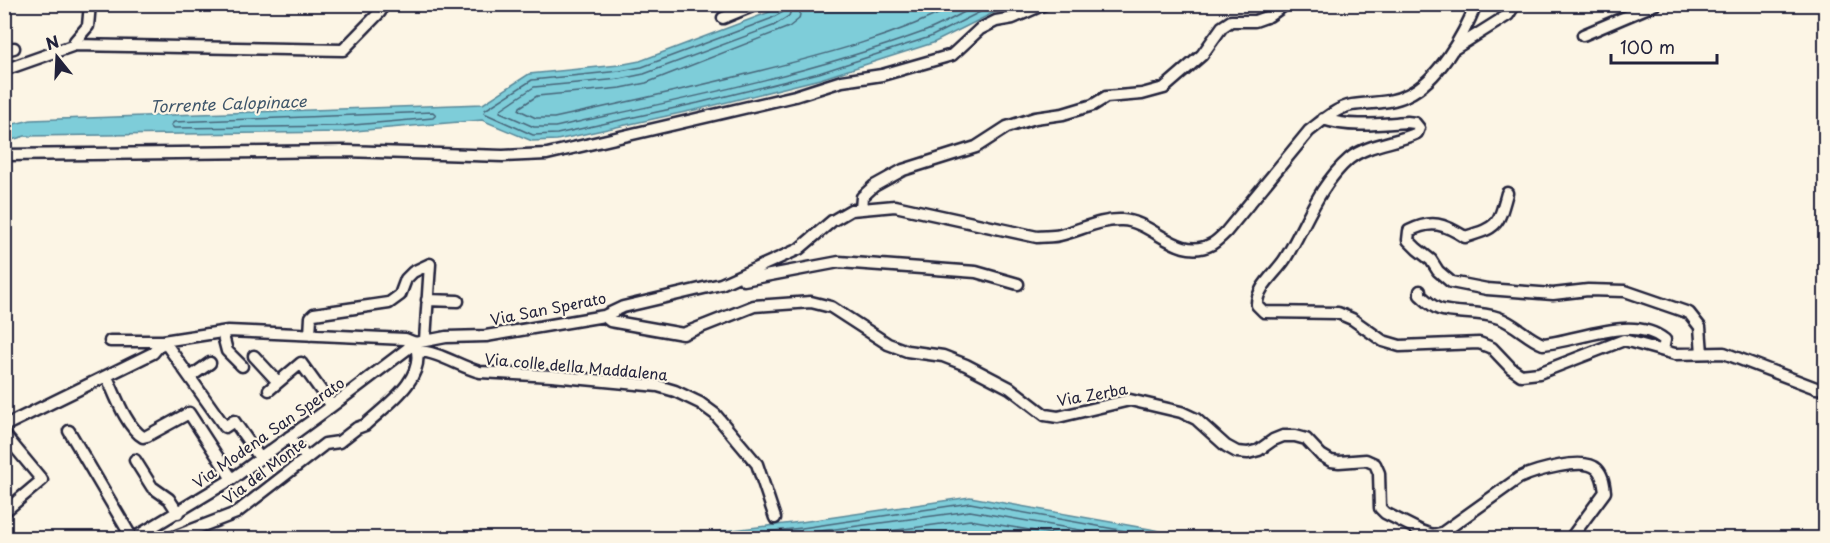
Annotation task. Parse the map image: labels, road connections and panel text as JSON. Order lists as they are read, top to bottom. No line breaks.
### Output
{"streets":{"street":["Via San Sperato","Via colle della Maddalena","Via Zerba","Via Modena San Sperato","Via del Monte"]},"crossings":[["Via San Sperato","Via colle della Maddalena"],["Via San Sperato","Via Zerba"],["Via San Sperato","Via Modena San Sperato"],["Via San Sperato","Via del Monte"],["Via colle della Maddalena","Via Modena San Sperato"],["Via colle della Maddalena","Via del Monte"],["Via Modena San Sperato","Via del Monte"]],"water":["Torrente Calopinace"],"scale_bar":"100 m","north":"top"}
